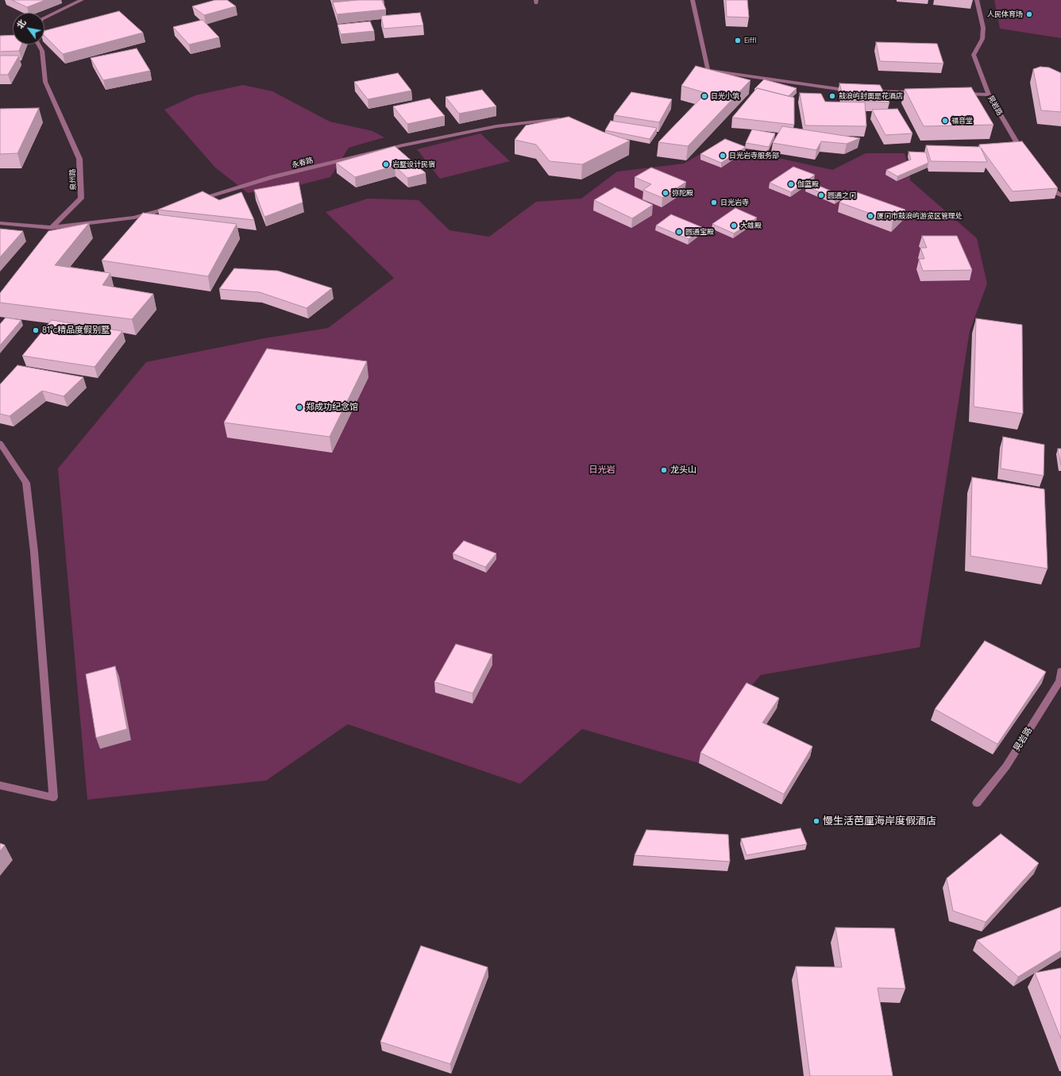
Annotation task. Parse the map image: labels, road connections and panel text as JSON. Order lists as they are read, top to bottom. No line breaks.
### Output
{"streets":{"street":["晃岩路","永春路","泉州路"]},"parks":["日光岩"],"places":["人民体育场","Eiffl","日光小筑","鼓浪屿封面是花酒店","福音堂","日光岩寺服务部","岩墅设计民宿","伽蓝殿","弥陀殿","圆通之门","日光岩寺","厦门市鼓浪屿游览区管理处","大雄殿","圆通宝殿","81°c精品度假别墅","郑成功纪念馆","龙头山","慢生活芭厘海岸度假酒店"],"north":"top left"}
